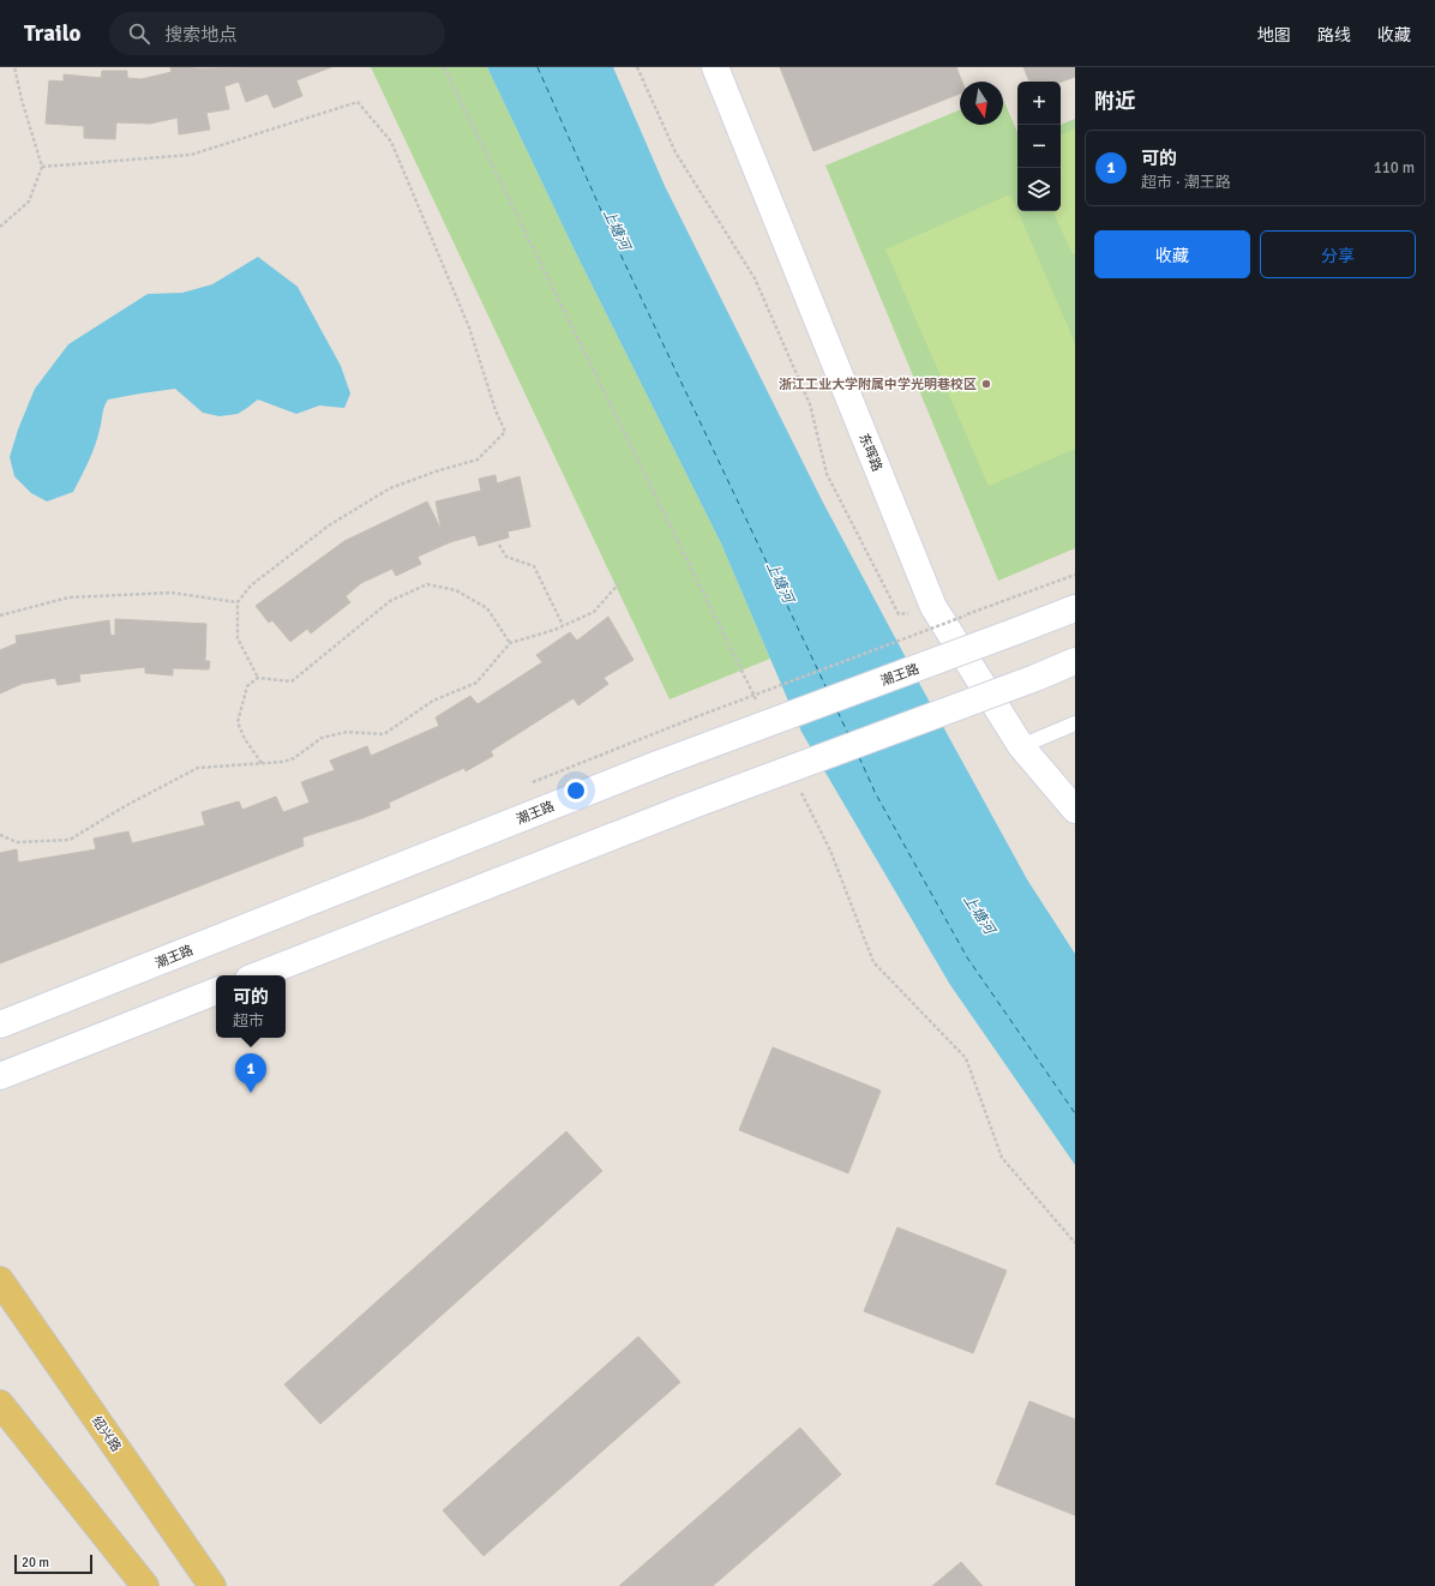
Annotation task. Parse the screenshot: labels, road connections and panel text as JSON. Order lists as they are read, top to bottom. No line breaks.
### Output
{"streets":{"main road":["东晖路","潮王路","绍兴路"]},"water":["上塘河"],"places":["浙江工业大学附属中学光明巷校区"],"scale_bar":"20 m","north":"bottom","page":{"header":"Trailo","search":"搜索地点","nav":["地图","路线","收藏"],"heading":"附近","map_buttons":["+","−"],"list":[{"mark":"1","name":"可的","note":"超市 · 潮王路","value":"110 m"}],"buttons":["收藏","分享"],"popup":["可的","超市"],"pins":"1","scale":"20 m"}}
